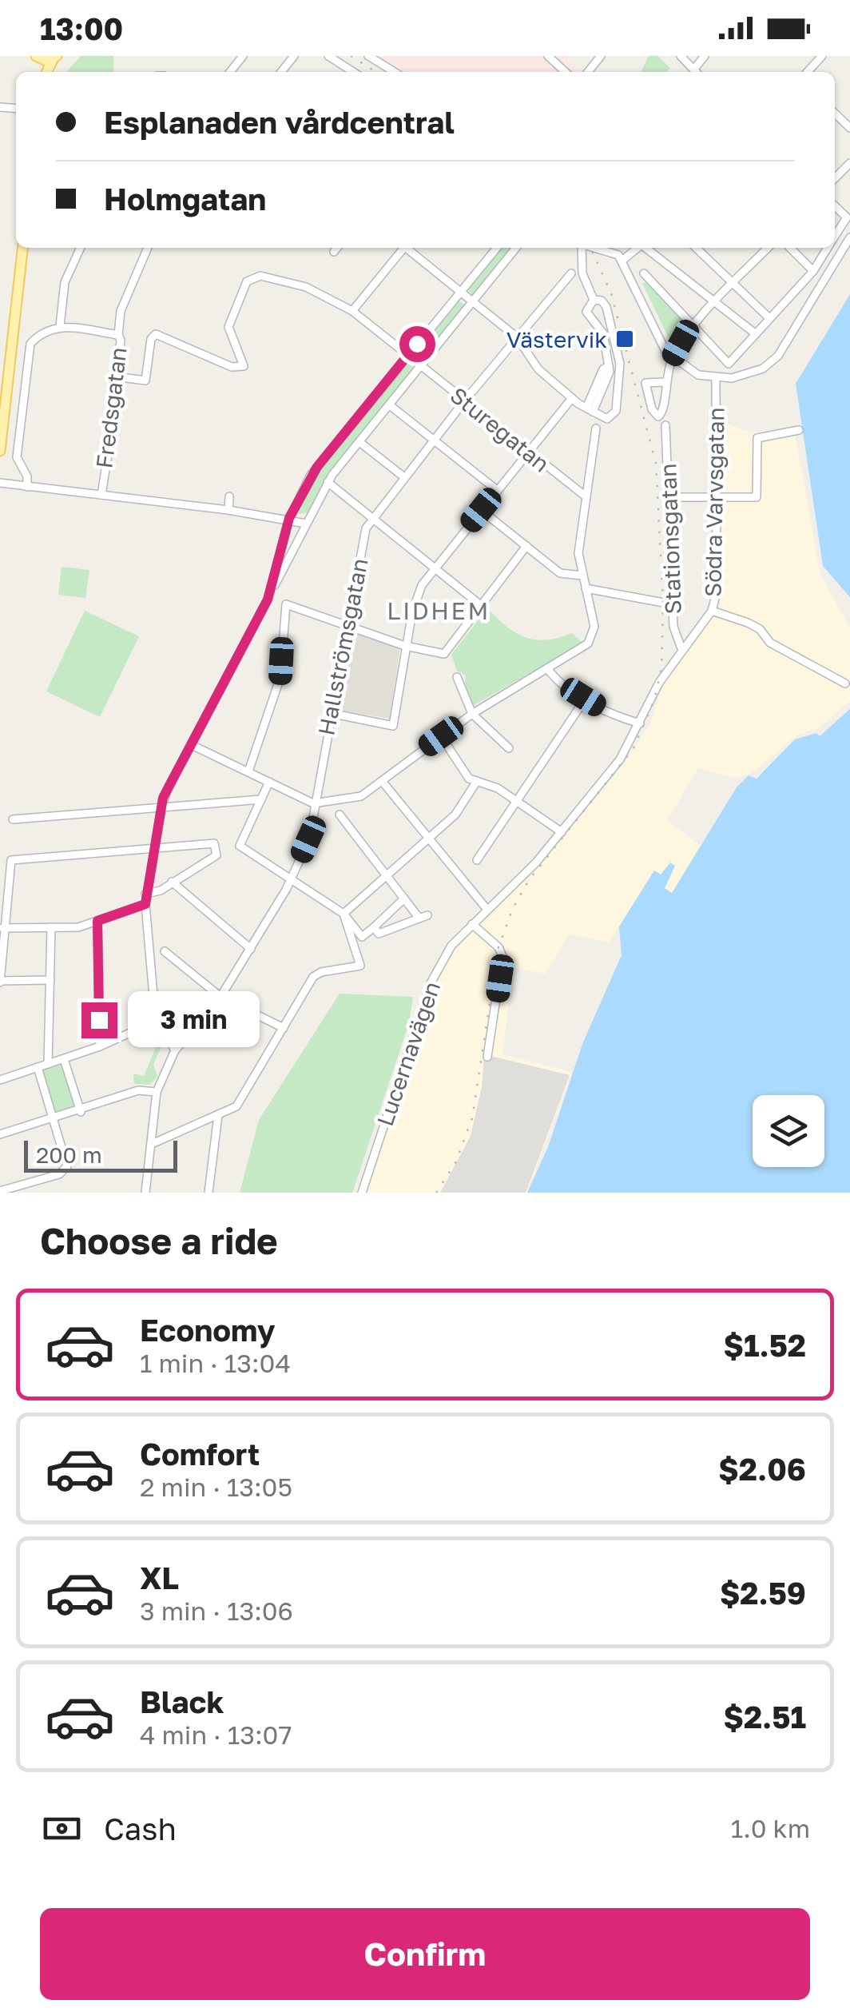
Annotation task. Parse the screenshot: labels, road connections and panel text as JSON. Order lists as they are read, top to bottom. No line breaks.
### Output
{"streets":{"street":["Fredsgatan","Sturegatan","Södra Varvsgatan","Stationsgatan","Hallströmsgatan","Lucernavägen"]},"crossings":[["Fredsgatan","Sturegatan"],["Sturegatan","Hallströmsgatan"],["Södra Varvsgatan","Stationsgatan"],["Södra Varvsgatan","Lucernavägen"]],"districts":["LIDHEM"],"places":{"transit":["Västervik"]},"scale_bar":"200 m","page":{"status":"13:00","banner":["Esplanaden vårdcentral","Holmgatan"],"bubble":"3 min","scale":"200 m","heading":"Choose a ride","list":[{"name":"Economy","note":"1 min · 13:04","value":"$1.52"},{"name":"Comfort","note":"2 min · 13:05","value":"$2.06"},{"name":"XL","note":"3 min · 13:06","value":"$2.59"},{"name":"Black","note":"4 min · 13:07","value":"$2.51"}],"pay":["Cash","1.0 km"],"buttons":"Confirm"}}
